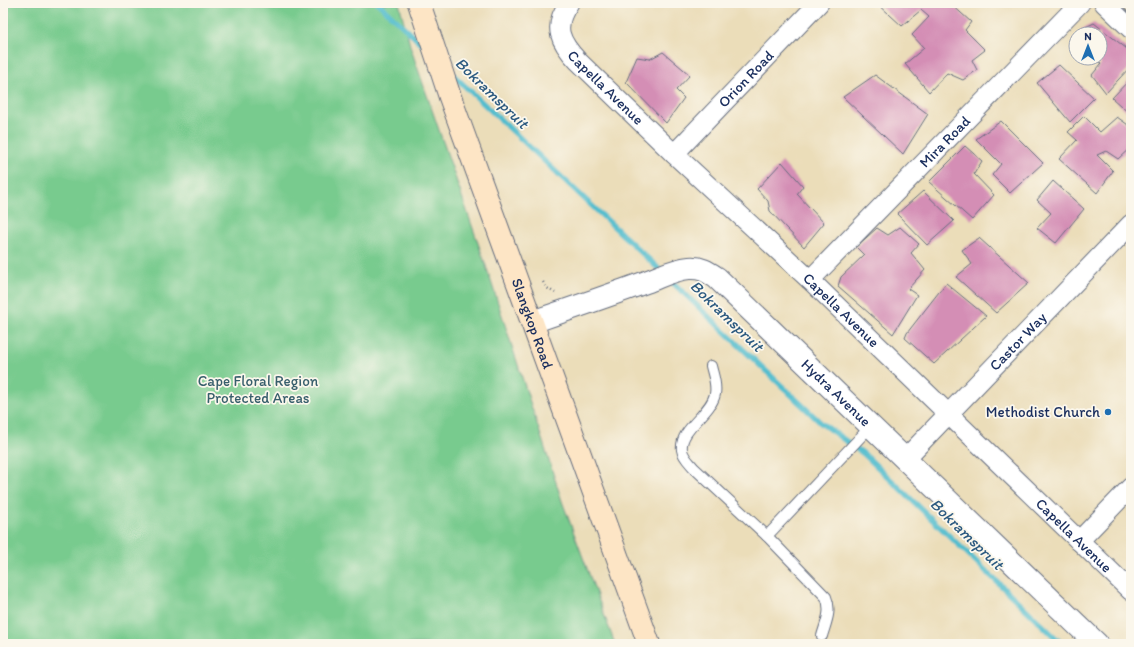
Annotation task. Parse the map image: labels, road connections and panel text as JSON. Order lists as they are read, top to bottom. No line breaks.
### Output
{"streets":{"main road":["Slangkop Road"],"street":["Orion Road","Capella Avenue","Mira Road","Castor Way","Hydra Avenue"]},"crossings":[["Orion Road","Capella Avenue"],["Capella Avenue","Mira Road"],["Capella Avenue","Castor Way"],["Slangkop Road","Hydra Avenue"],["Castor Way","Hydra Avenue"]],"water":["Bokramspruit"],"parks":["Cape Floral Region Protected Areas"],"places":["Methodist Church"],"north":"top"}
